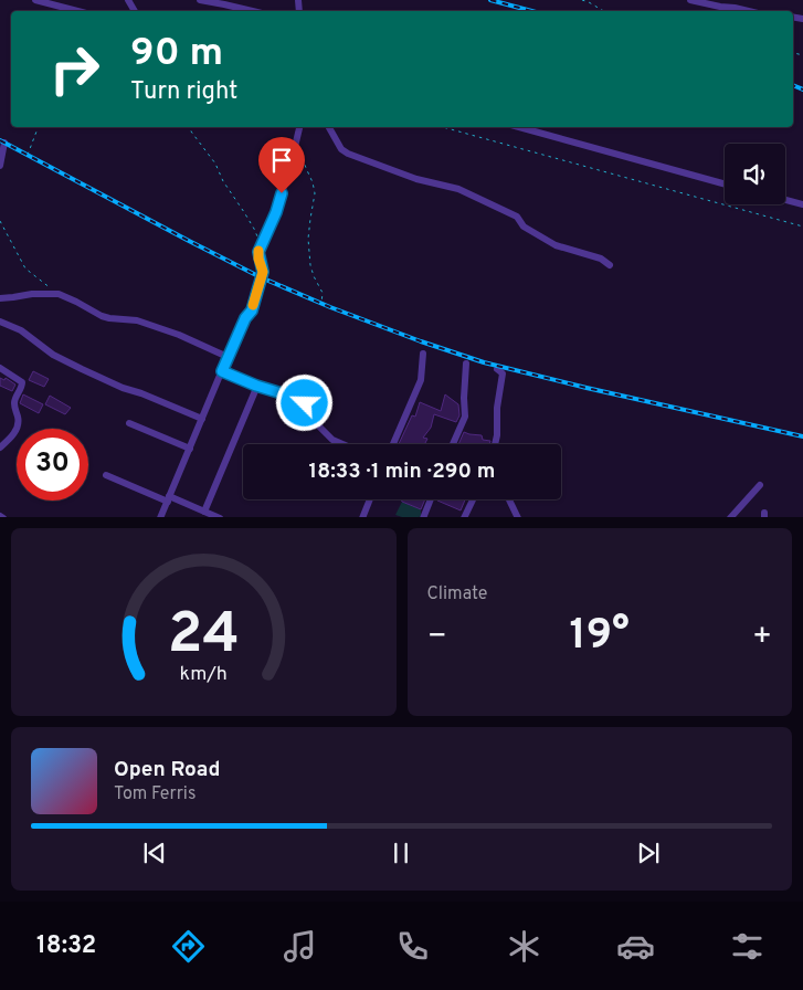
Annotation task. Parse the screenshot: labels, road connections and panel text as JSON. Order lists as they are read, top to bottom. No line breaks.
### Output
{"page":{"turn":["90 m","Turn right"],"limit":"30","trip":"18:33 · 1 min · 290 m","tile":"Climate","heat":["−","19°","+"],"song":["Open Road","Tom Ferris"],"tabs":"18:32","gauge":["24","km/h"]}}
